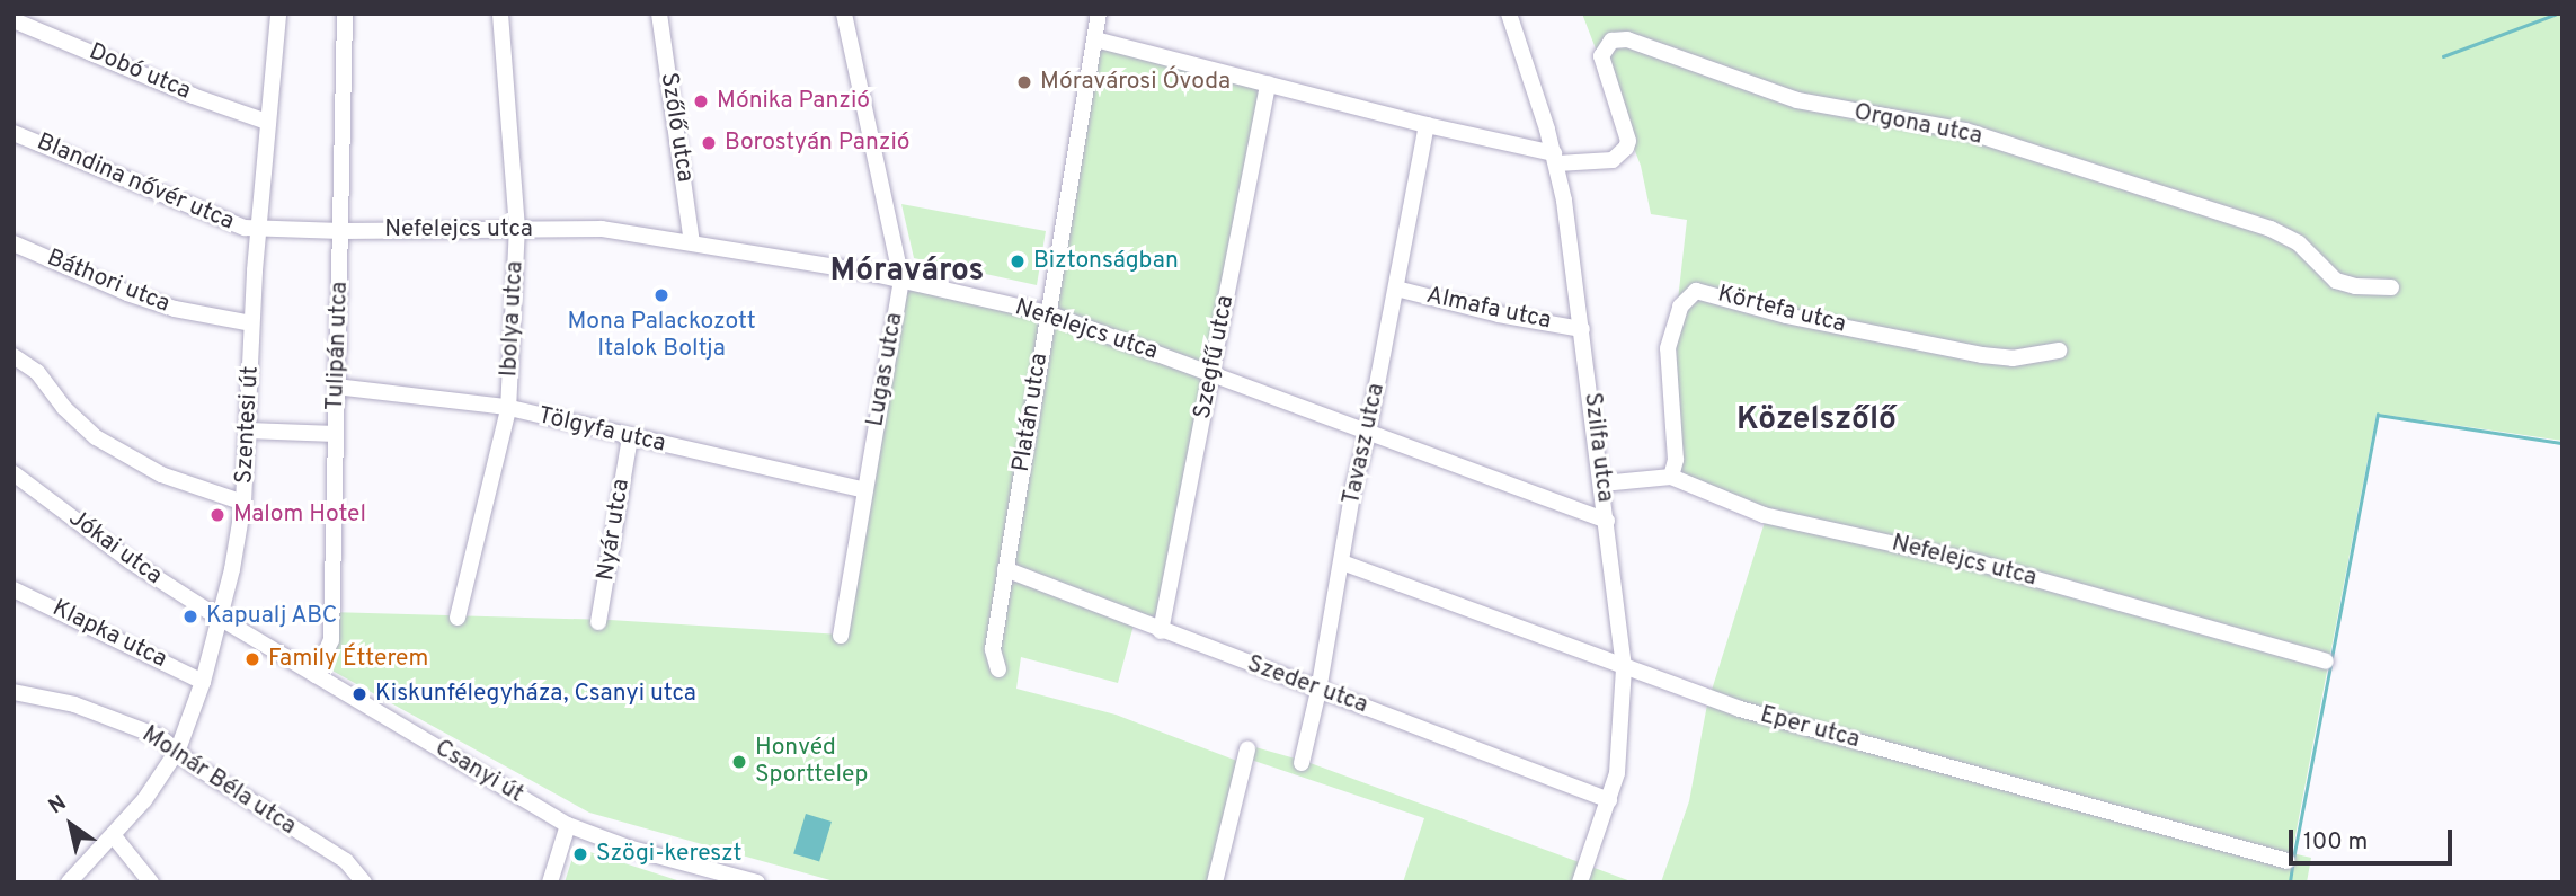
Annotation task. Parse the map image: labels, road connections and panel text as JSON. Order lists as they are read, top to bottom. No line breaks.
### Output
{"streets":{"street":["Dobó utca","Orgona utca","Szőlő utca","Blandina nővér utca","Nefelejcs utca","Báthori utca","Almafa utca","Körtefa utca","Ibolya utca","Tulipán utca","Szegfű utca","Lugas utca","Platán utca","Szentesi út","Tölgyfa utca","Tavasz utca","Szilfa utca","Nyár utca","Jókai utca","Klapka utca","Szeder utca","Eper utca","Csanyi út","Molnár Béla utca"]},"crossings":[["Dobó utca","Szentesi út"],["Orgona utca","Szegfű utca"],["Orgona utca","Platán utca"],["Orgona utca","Tavasz utca"],["Orgona utca","Szilfa utca"],["Szőlő utca","Nefelejcs utca"],["Blandina nővér utca","Nefelejcs utca"],["Blandina nővér utca","Szentesi út"],["Nefelejcs utca","Körtefa utca"],["Nefelejcs utca","Ibolya utca"],["Nefelejcs utca","Tulipán utca"],["Nefelejcs utca","Szegfű utca"],["Nefelejcs utca","Lugas utca"],["Nefelejcs utca","Platán utca"],["Nefelejcs utca","Szentesi út"],["Nefelejcs utca","Tavasz utca"],["Nefelejcs utca","Szilfa utca"],["Báthori utca","Szentesi út"],["Almafa utca","Tavasz utca"],["Almafa utca","Szilfa utca"],["Ibolya utca","Tölgyfa utca"],["Tulipán utca","Tölgyfa utca"],["Tulipán utca","Csanyi út"],["Szegfű utca","Szeder utca"],["Lugas utca","Tölgyfa utca"],["Platán utca","Szeder utca"],["Szentesi út","Jókai utca"],["Szentesi út","Klapka utca"],["Szentesi út","Csanyi út"],["Szentesi út","Molnár Béla utca"],["Tölgyfa utca","Nyár utca"],["Tavasz utca","Szeder utca"],["Tavasz utca","Eper utca"],["Szilfa utca","Szeder utca"],["Szilfa utca","Eper utca"],["Jókai utca","Csanyi út"]],"districts":["Móraváros","Közelszőlő"],"places":["Móravárosi Óvoda","Mónika Panzió","Borostyán Panzió","Biztonságban","Mona Palackozott Italok Boltja","Malom Hotel","Kapualj ABC","Family Étterem","Kiskunfélegyháza, Csanyi utca","Honvéd Sporttelep","Szögi-kereszt"],"scale_bar":"100 m","north":"top left"}
